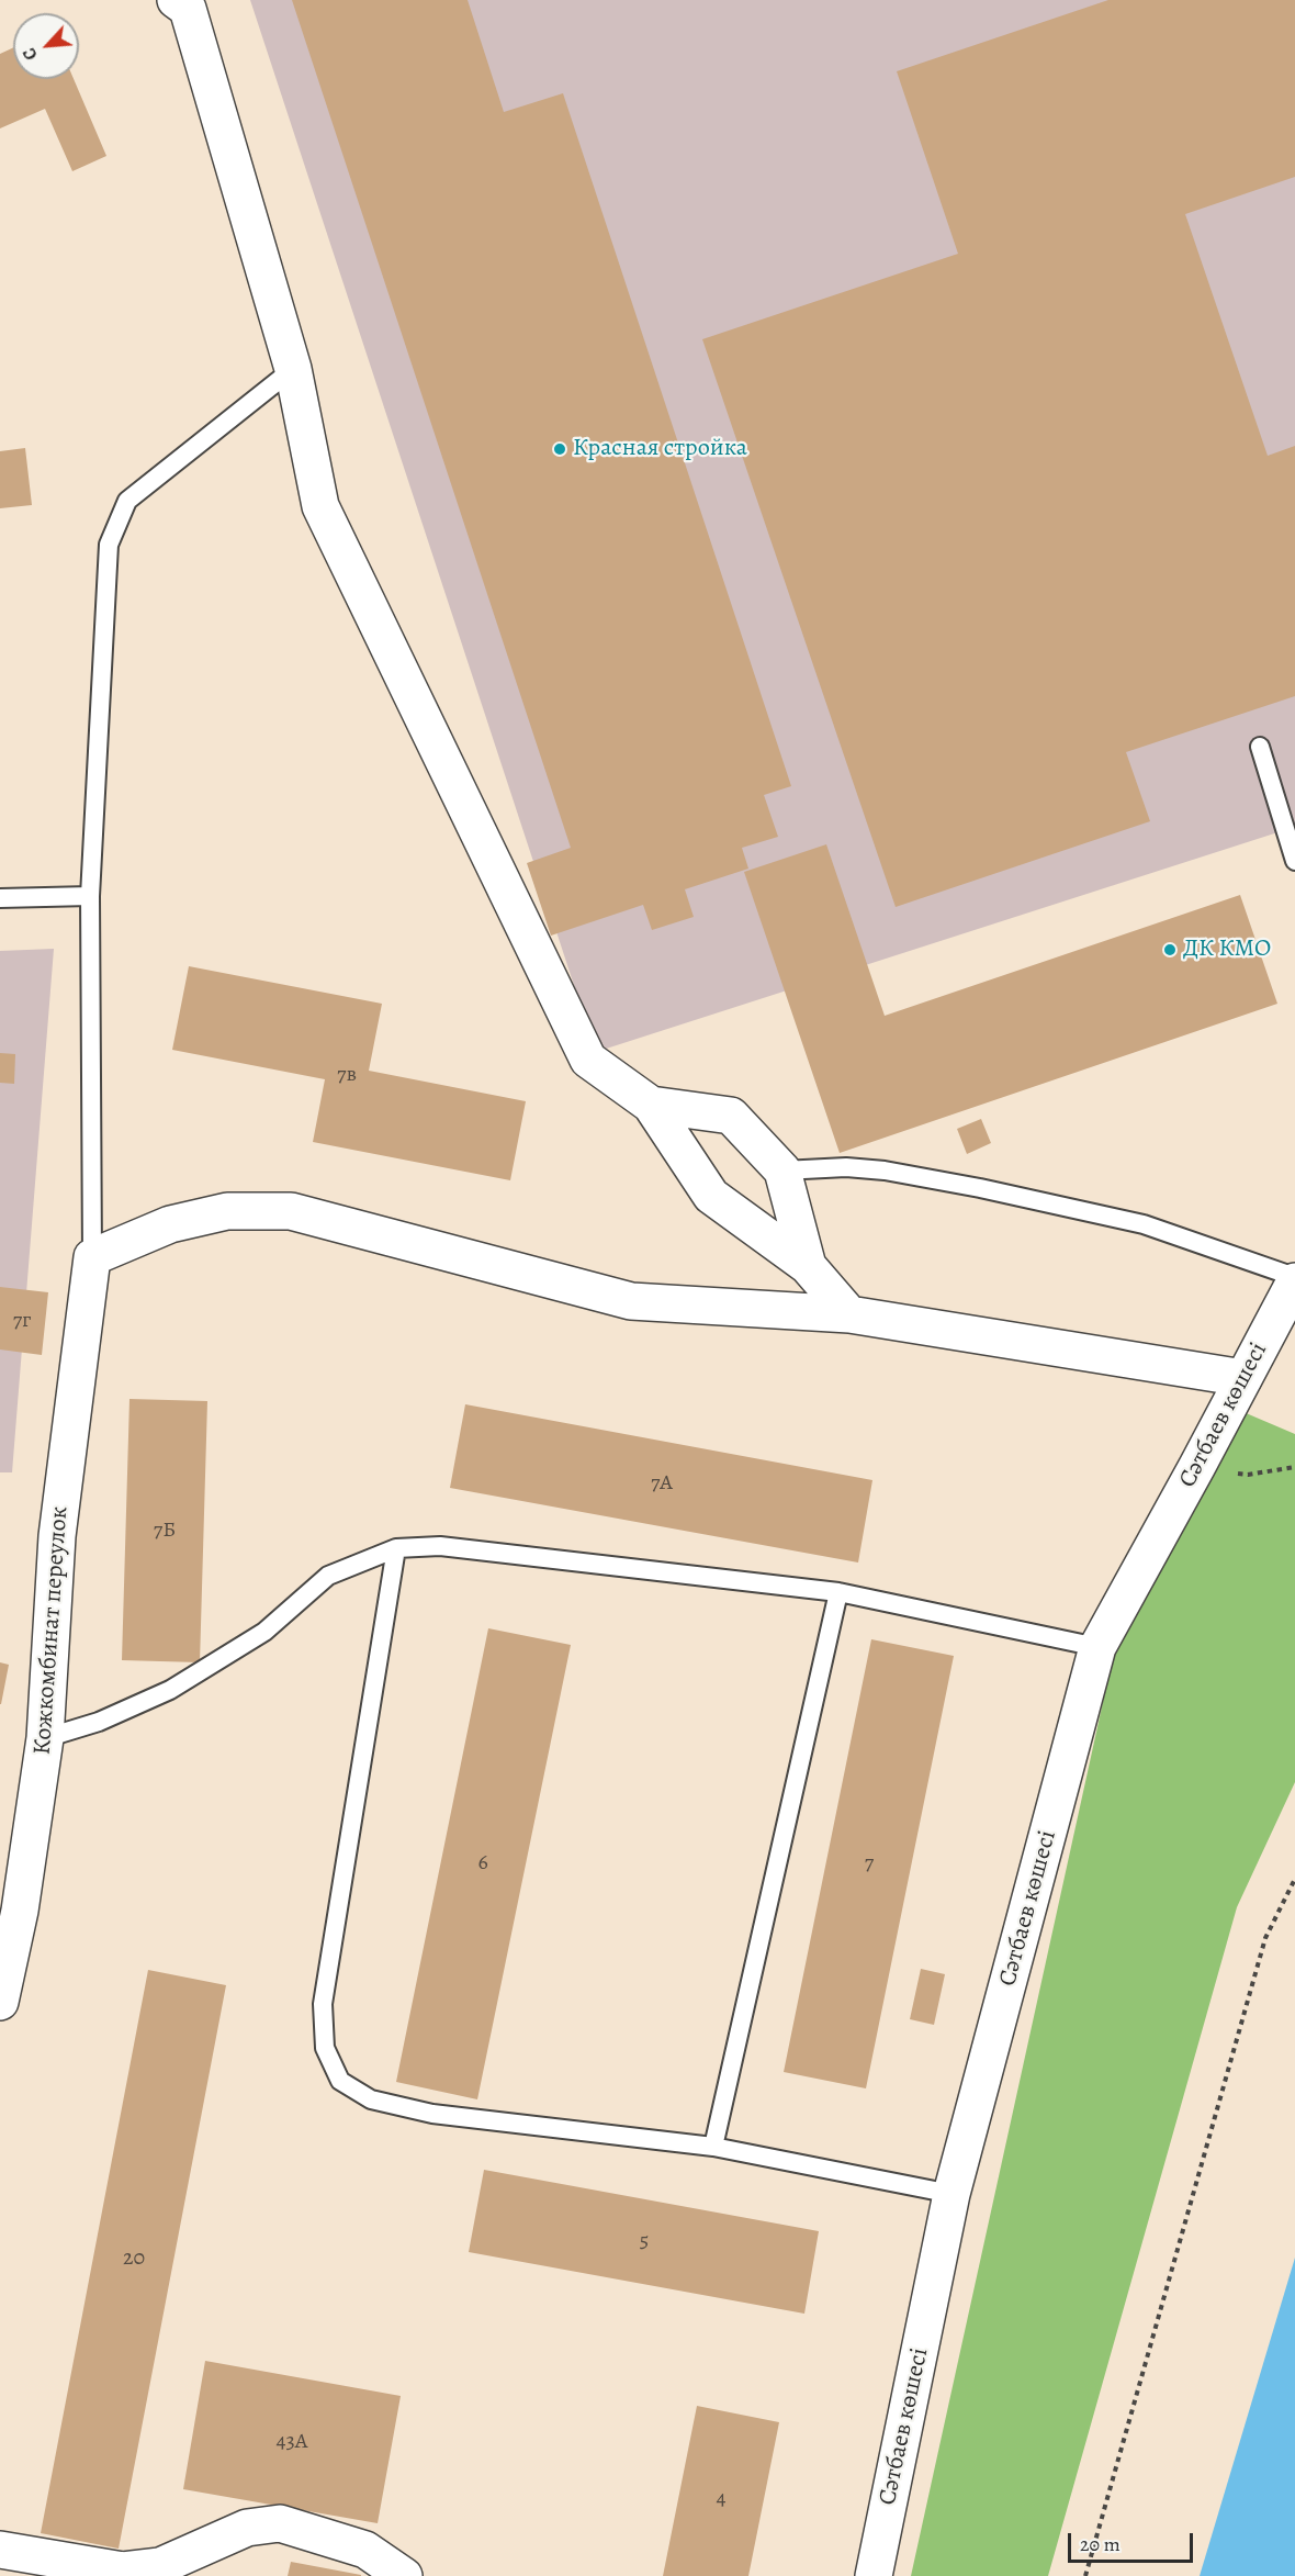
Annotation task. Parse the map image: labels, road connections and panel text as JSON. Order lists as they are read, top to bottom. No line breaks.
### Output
{"streets":{"street":["Сәтбаев көшесі","Кожкомбинат переулок"]},"places":["Красная стройка","ДК КМО"],"house_numbers":["7в","7г","7А","7Б","6","7","5","20","43А","4"],"scale_bar":"20 m","north":"bottom left"}
